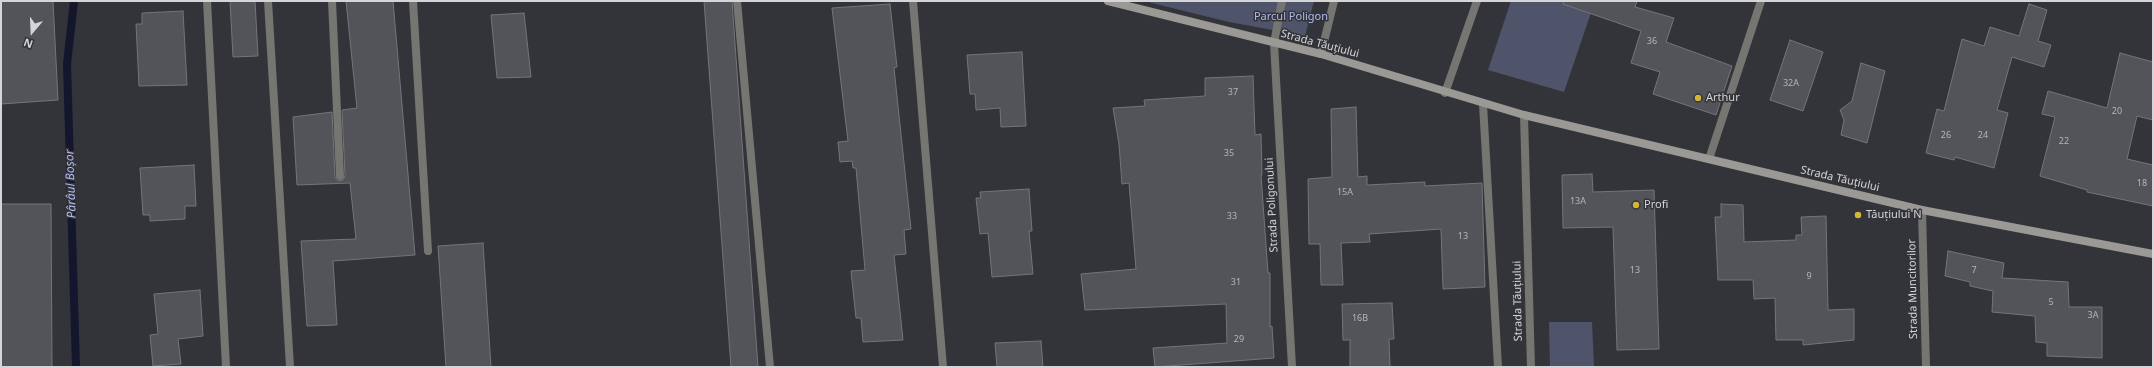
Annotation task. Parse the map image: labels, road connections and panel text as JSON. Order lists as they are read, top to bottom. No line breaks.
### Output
{"streets":{"main road":["Strada Tăuțiului"],"street":["Strada Poligonului","Strada Muncitorilor"]},"crossings":[["Strada Tăuțiului","Strada Poligonului"],["Strada Tăuțiului","Strada Muncitorilor"]],"water":["Pârâul Boșor"],"parks":["Parcul Poligon"],"places":["Arthur","Profi","Tăuțiului N"],"house_numbers":["36","32A","37","20","26","24","22","35","18","15A","13A","33","13","13","7","9","31","5","3A","16B","29"],"north":"bottom"}
